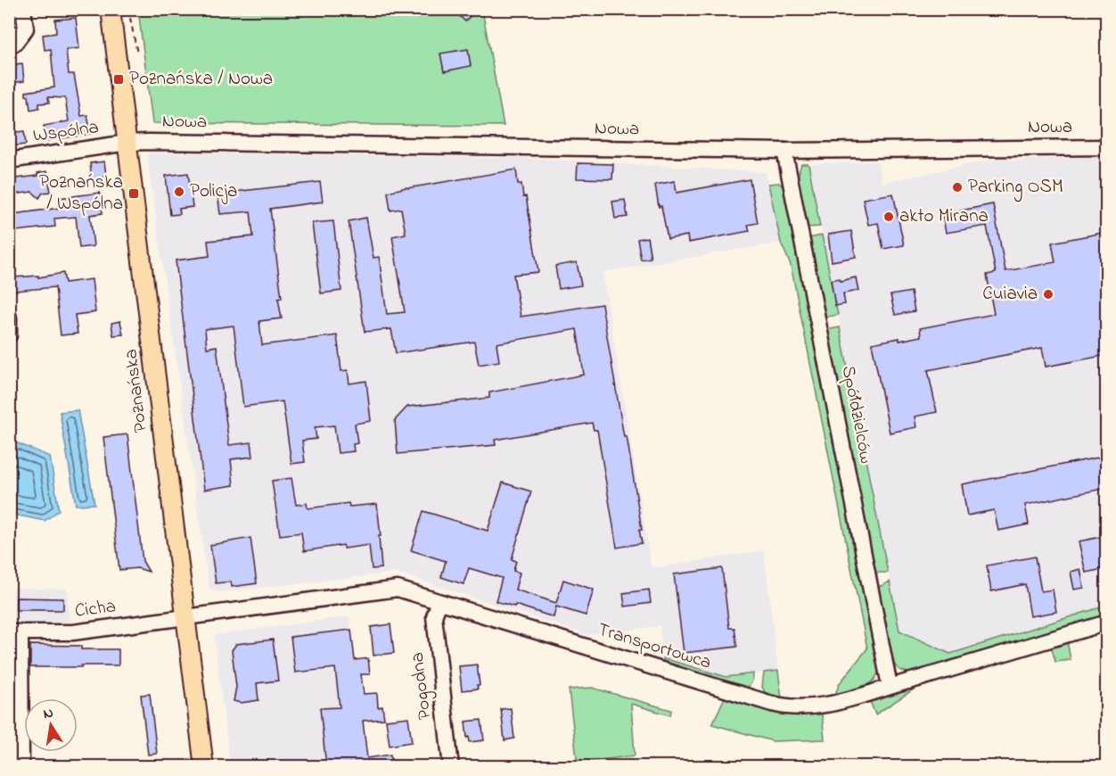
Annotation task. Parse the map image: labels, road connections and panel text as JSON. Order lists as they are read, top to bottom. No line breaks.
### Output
{"streets":{"main road":["Poznańska"],"street":["Nowa","Wspólna","Spółdzielców","Cicha","Transportowca","Pogodna"]},"crossings":[["Nowa","Wspólna"],["Nowa","Poznańska"],["Nowa","Spółdzielców"],["Wspólna","Poznańska"],["Poznańska","Cicha"],["Poznańska","Transportowca"],["Spółdzielców","Transportowca"],["Cicha","Transportowca"],["Transportowca","Pogodna"]],"places":{"transit":["Poznańska / Nowa","Poznańska / Wspólna"],"other":["Parking OSM","Policja","akto Mirana","Cuiavia"]},"north":"top"}
